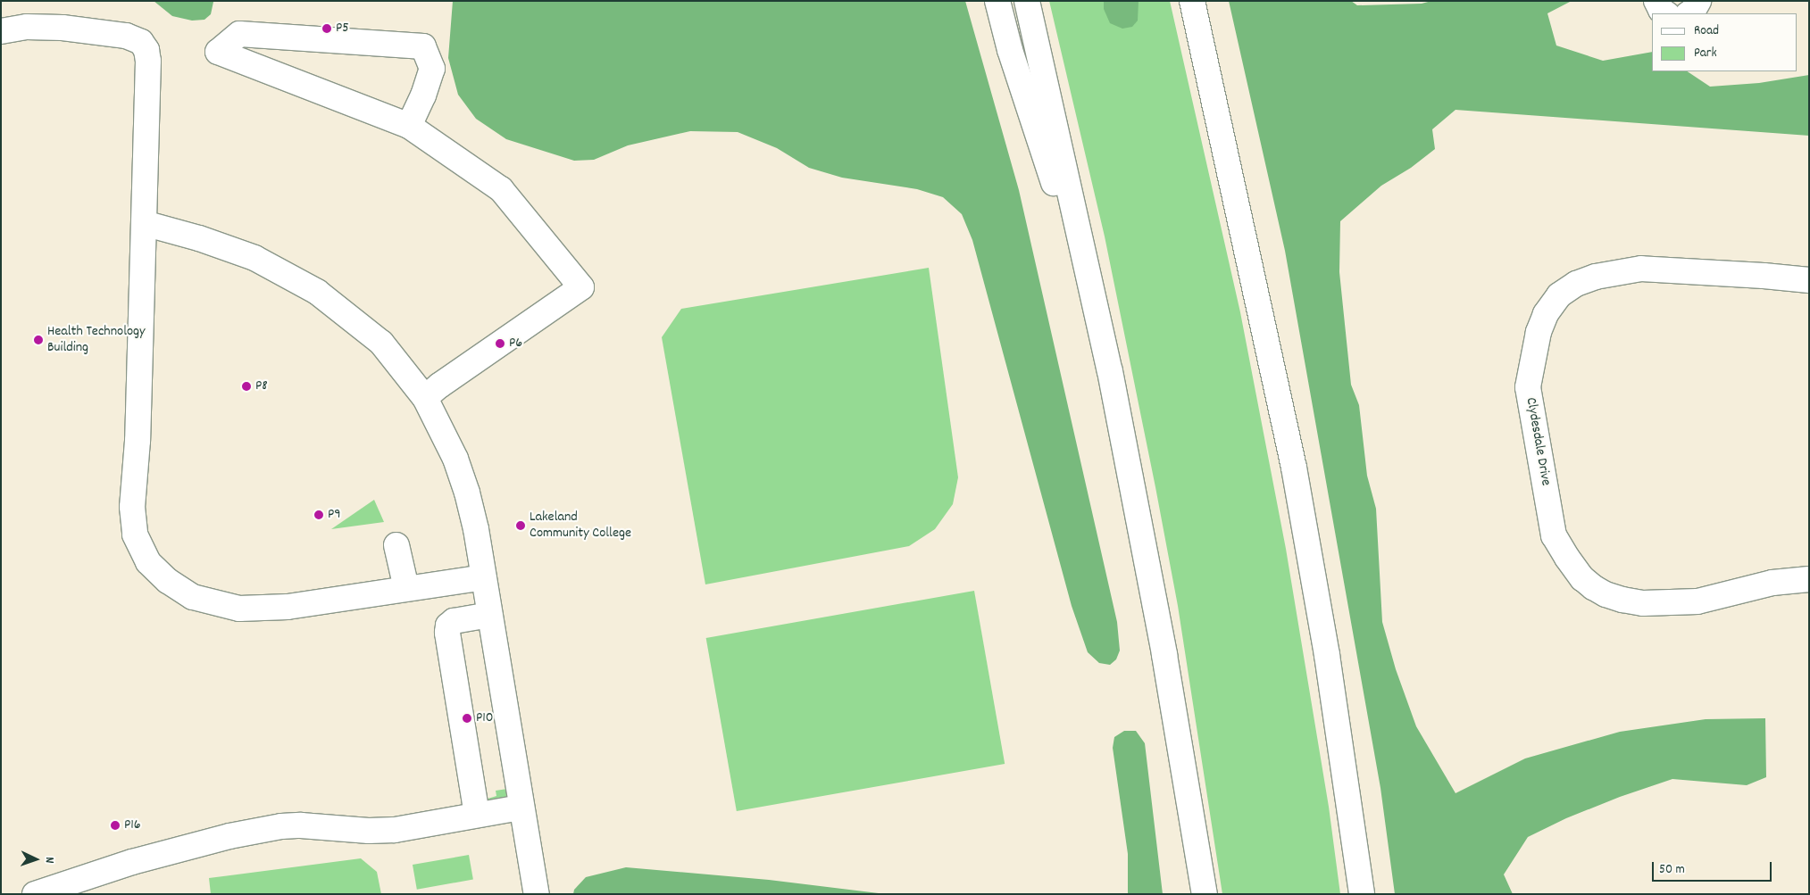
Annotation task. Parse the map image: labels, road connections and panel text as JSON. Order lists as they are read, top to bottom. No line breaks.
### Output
{"streets":{"main road":["Clydesdale Drive"]},"places":["P5","Health Technology Building","P6","P8","P9","Lakeland Community College","P10","P16"],"legend":["Road","Park"],"scale_bar":"50 m","north":"right"}
